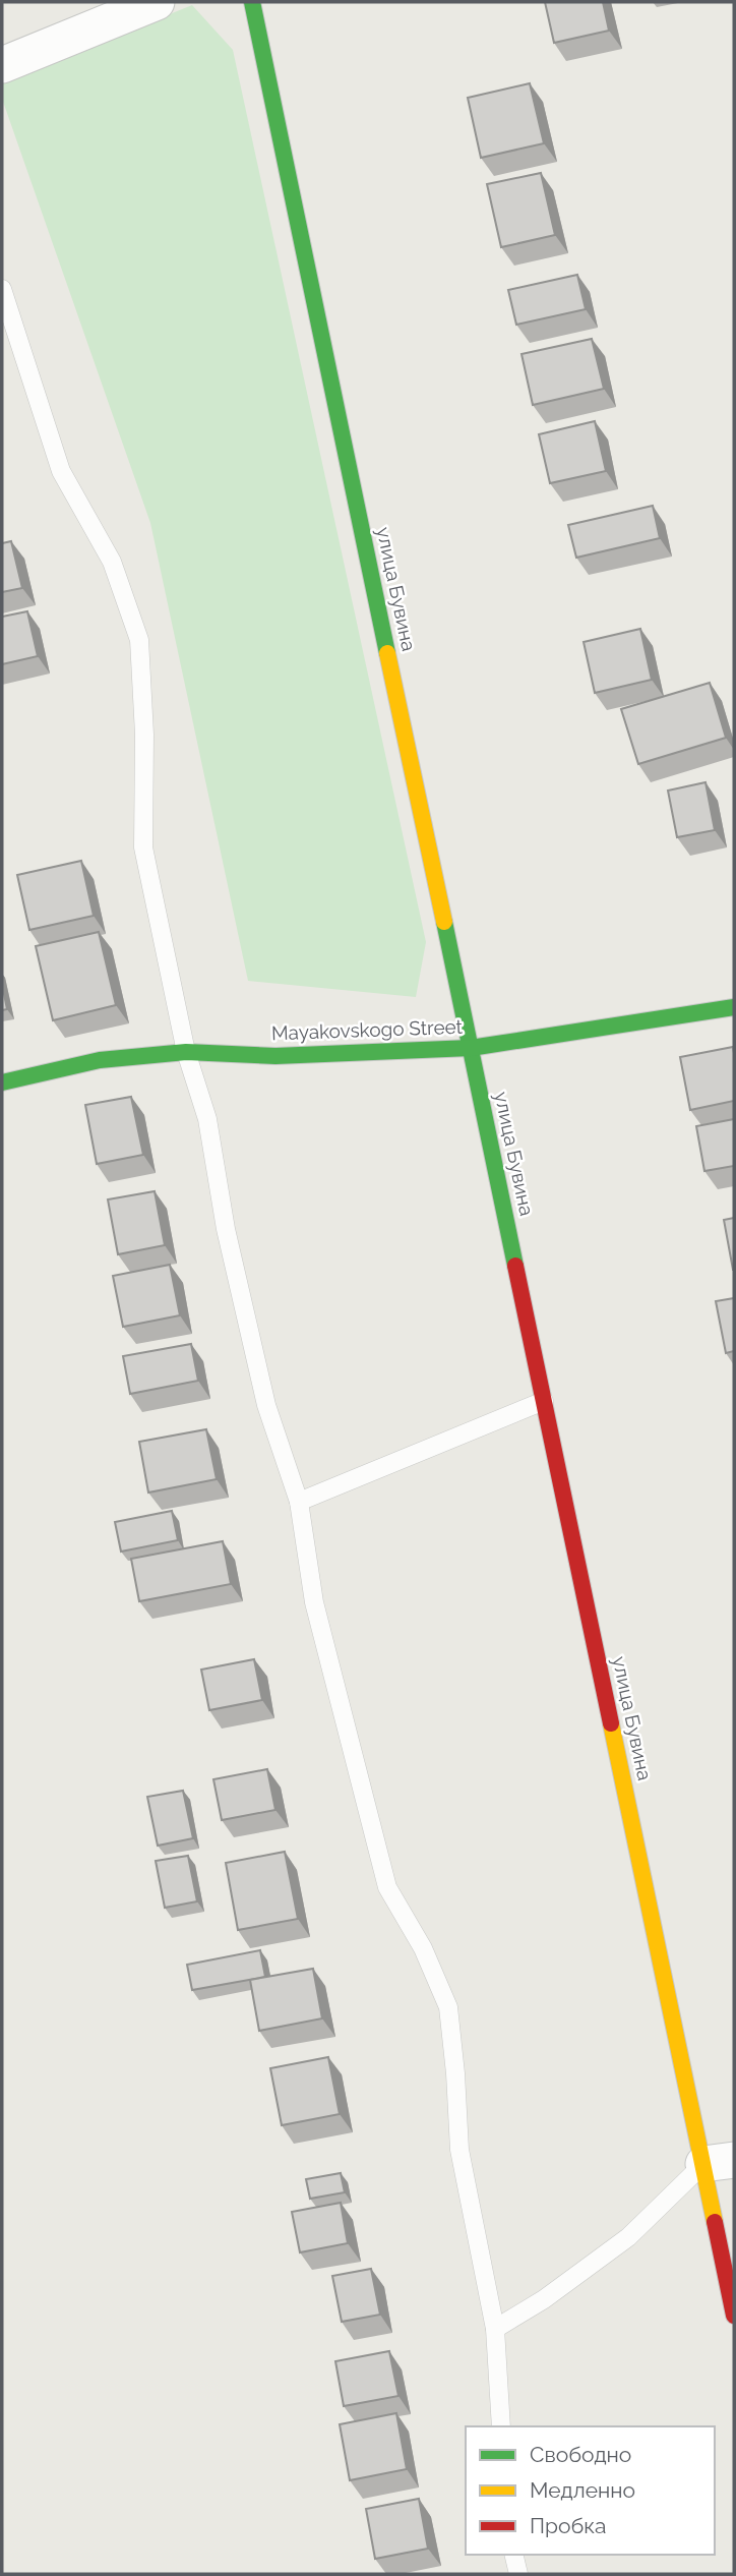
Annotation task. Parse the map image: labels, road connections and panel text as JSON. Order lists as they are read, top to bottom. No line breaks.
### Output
{"streets":{"street":["улица Бувина","Mayakovskogo Street"]},"crossings":[["улица Бувина","Mayakovskogo Street"]],"legend":["Свободно","Медленно","Пробка"]}
